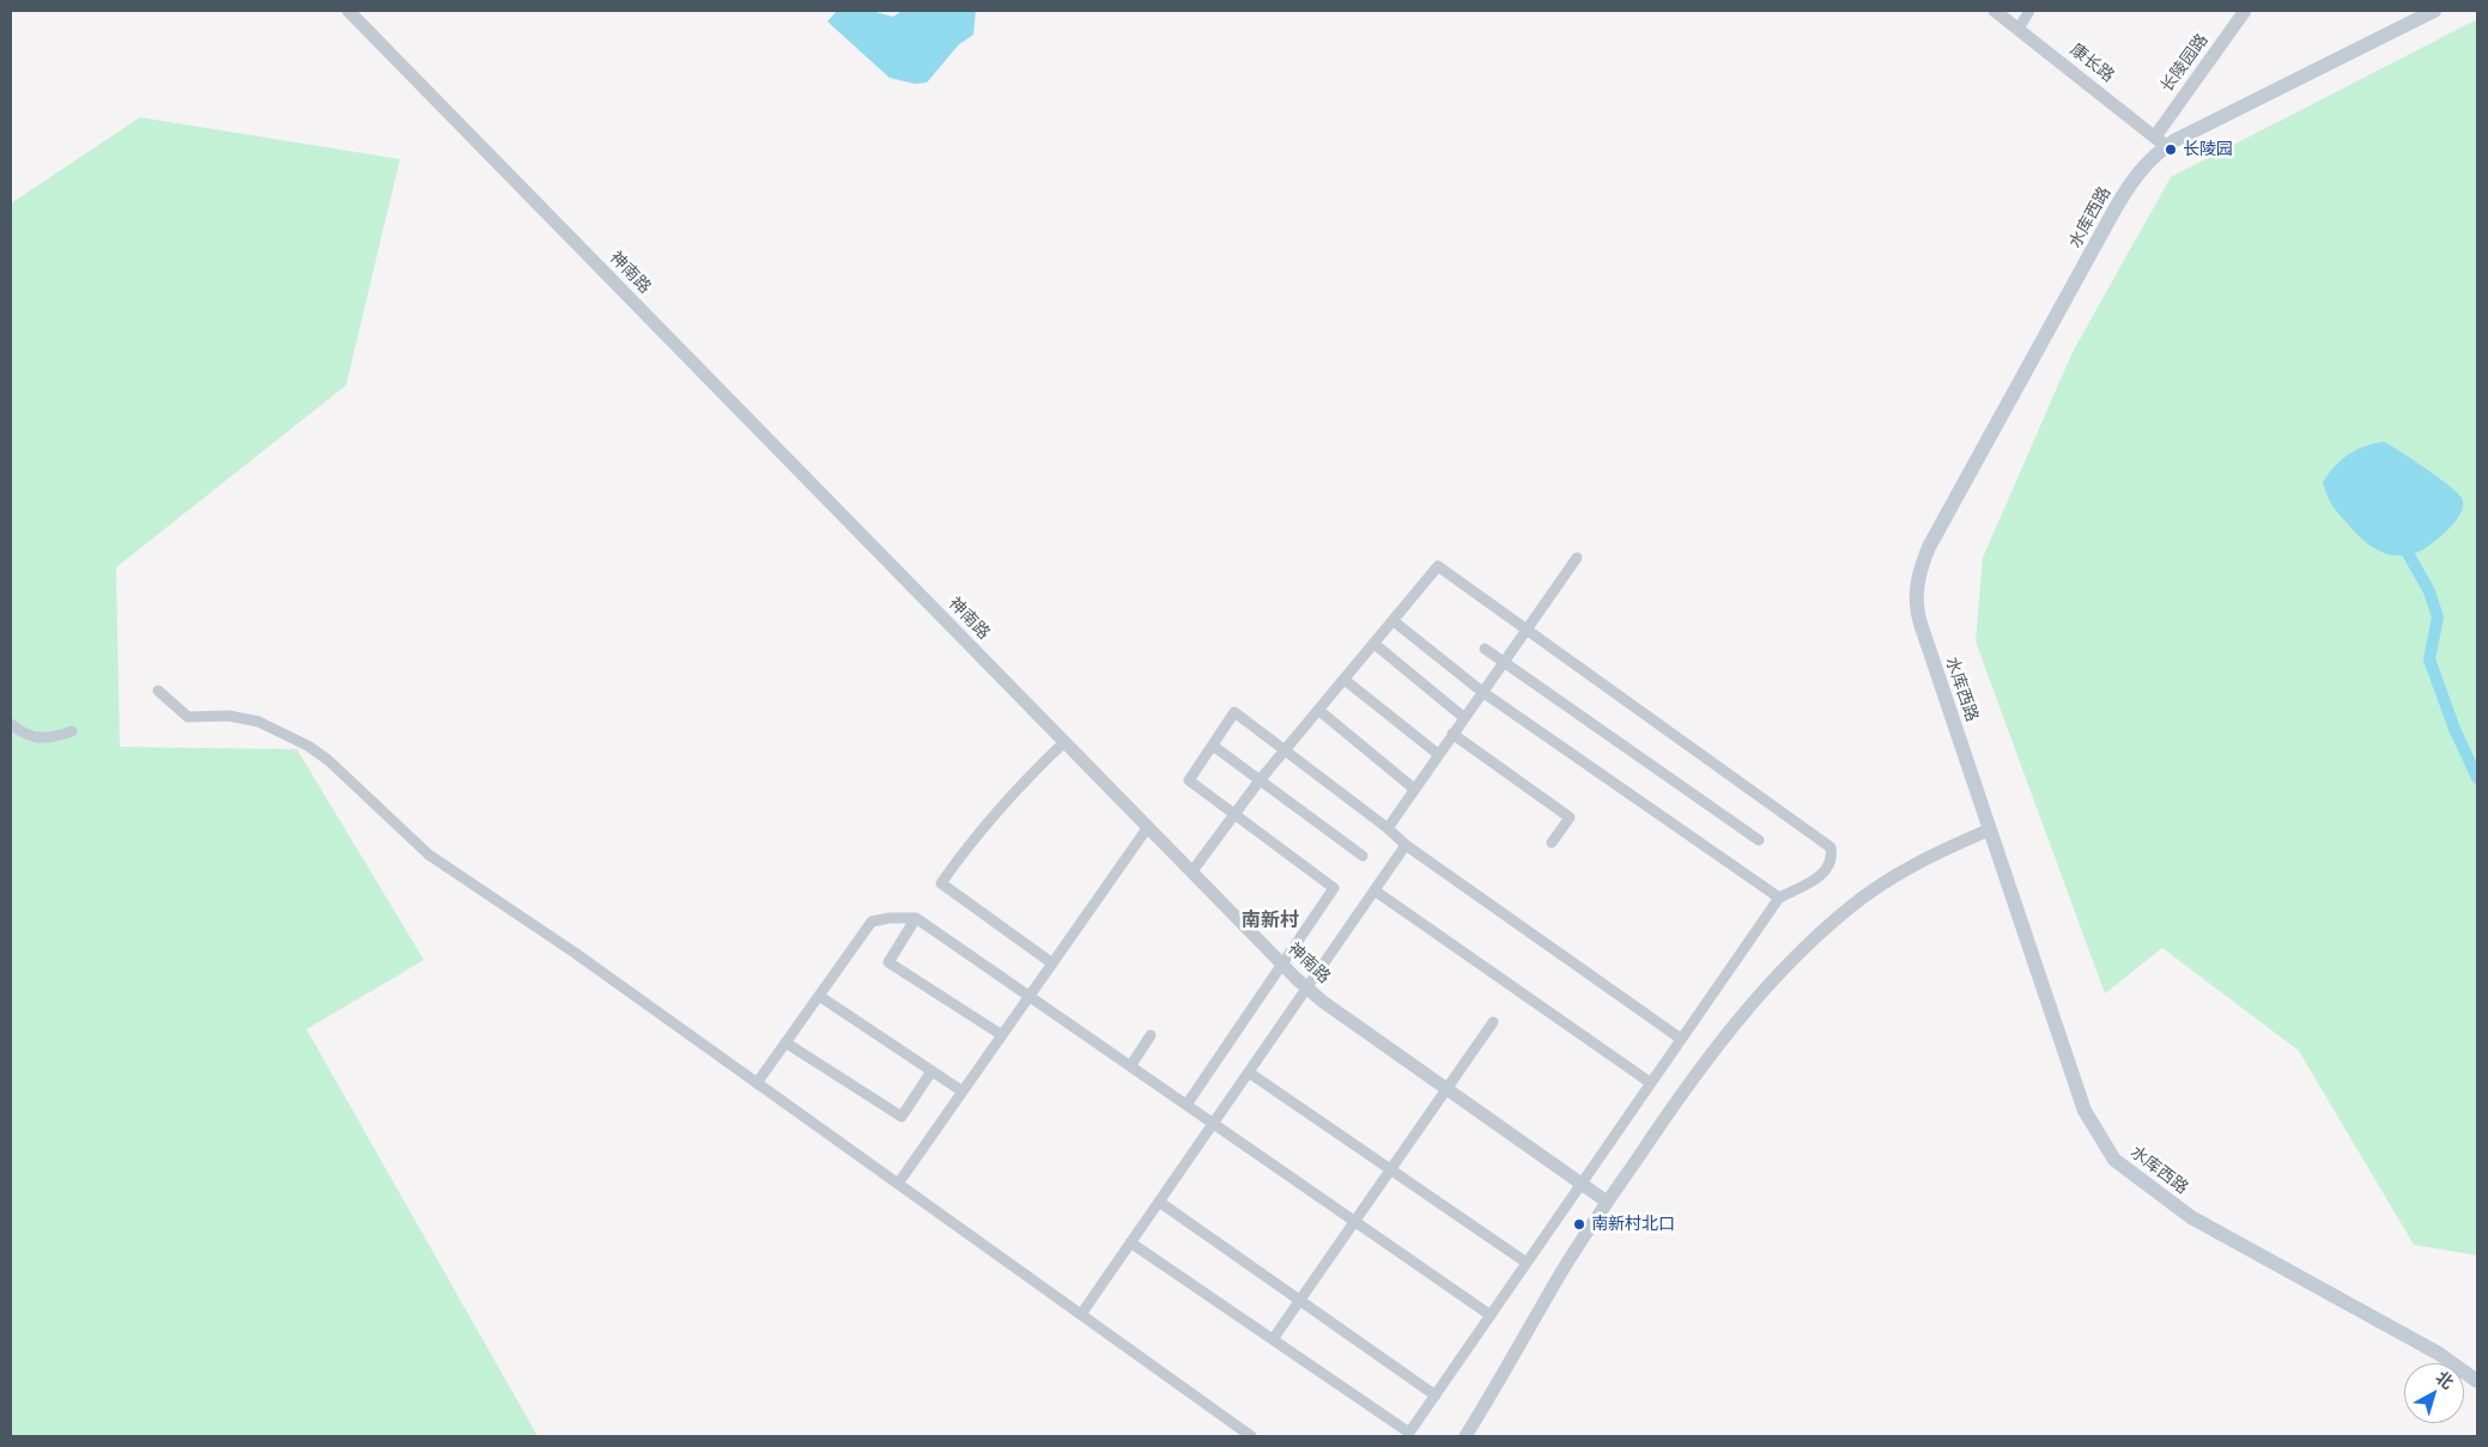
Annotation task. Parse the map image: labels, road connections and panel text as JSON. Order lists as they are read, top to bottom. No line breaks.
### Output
{"streets":{"main road":["水库西路"],"street":["康长路","长陵园路","神南路"]},"crossings":[["康长路","长陵园路"],["康长路","水库西路"],["长陵园路","水库西路"]],"districts":["南新村"],"places":["长陵园","南新村北口"],"north":"top right"}
